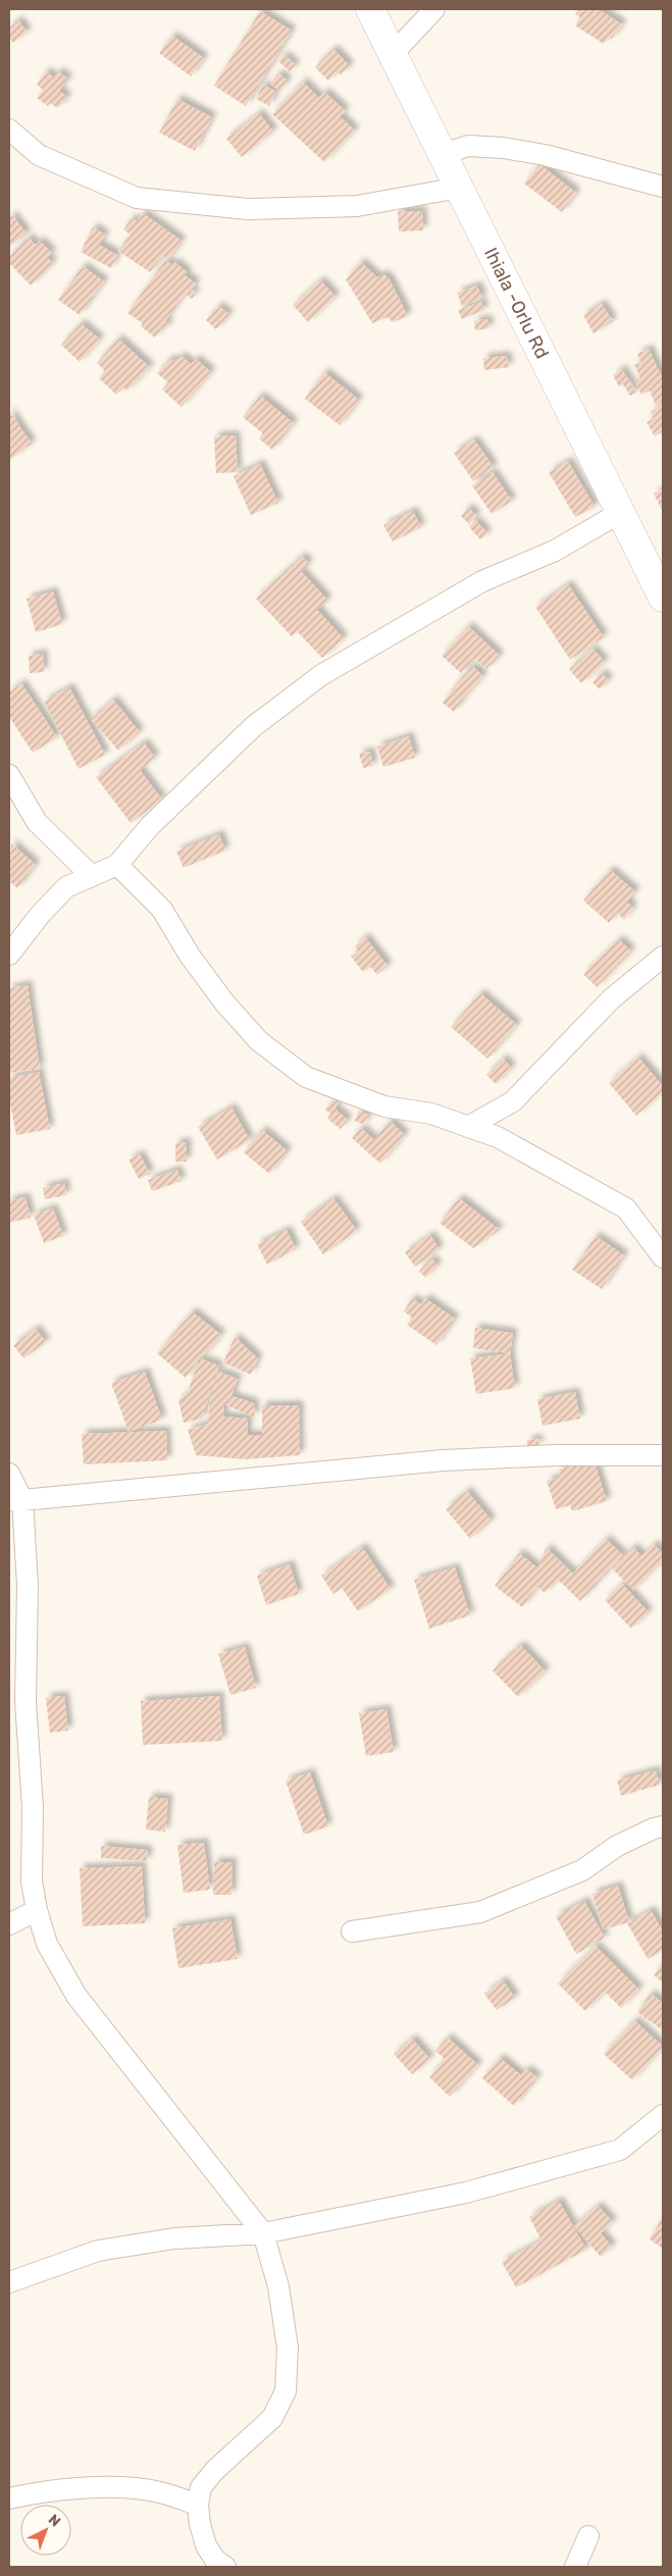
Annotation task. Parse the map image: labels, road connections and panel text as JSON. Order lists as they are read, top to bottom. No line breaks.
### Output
{"streets":{"main road":["Ihiala -Orlu Rd"]},"north":"top right"}
